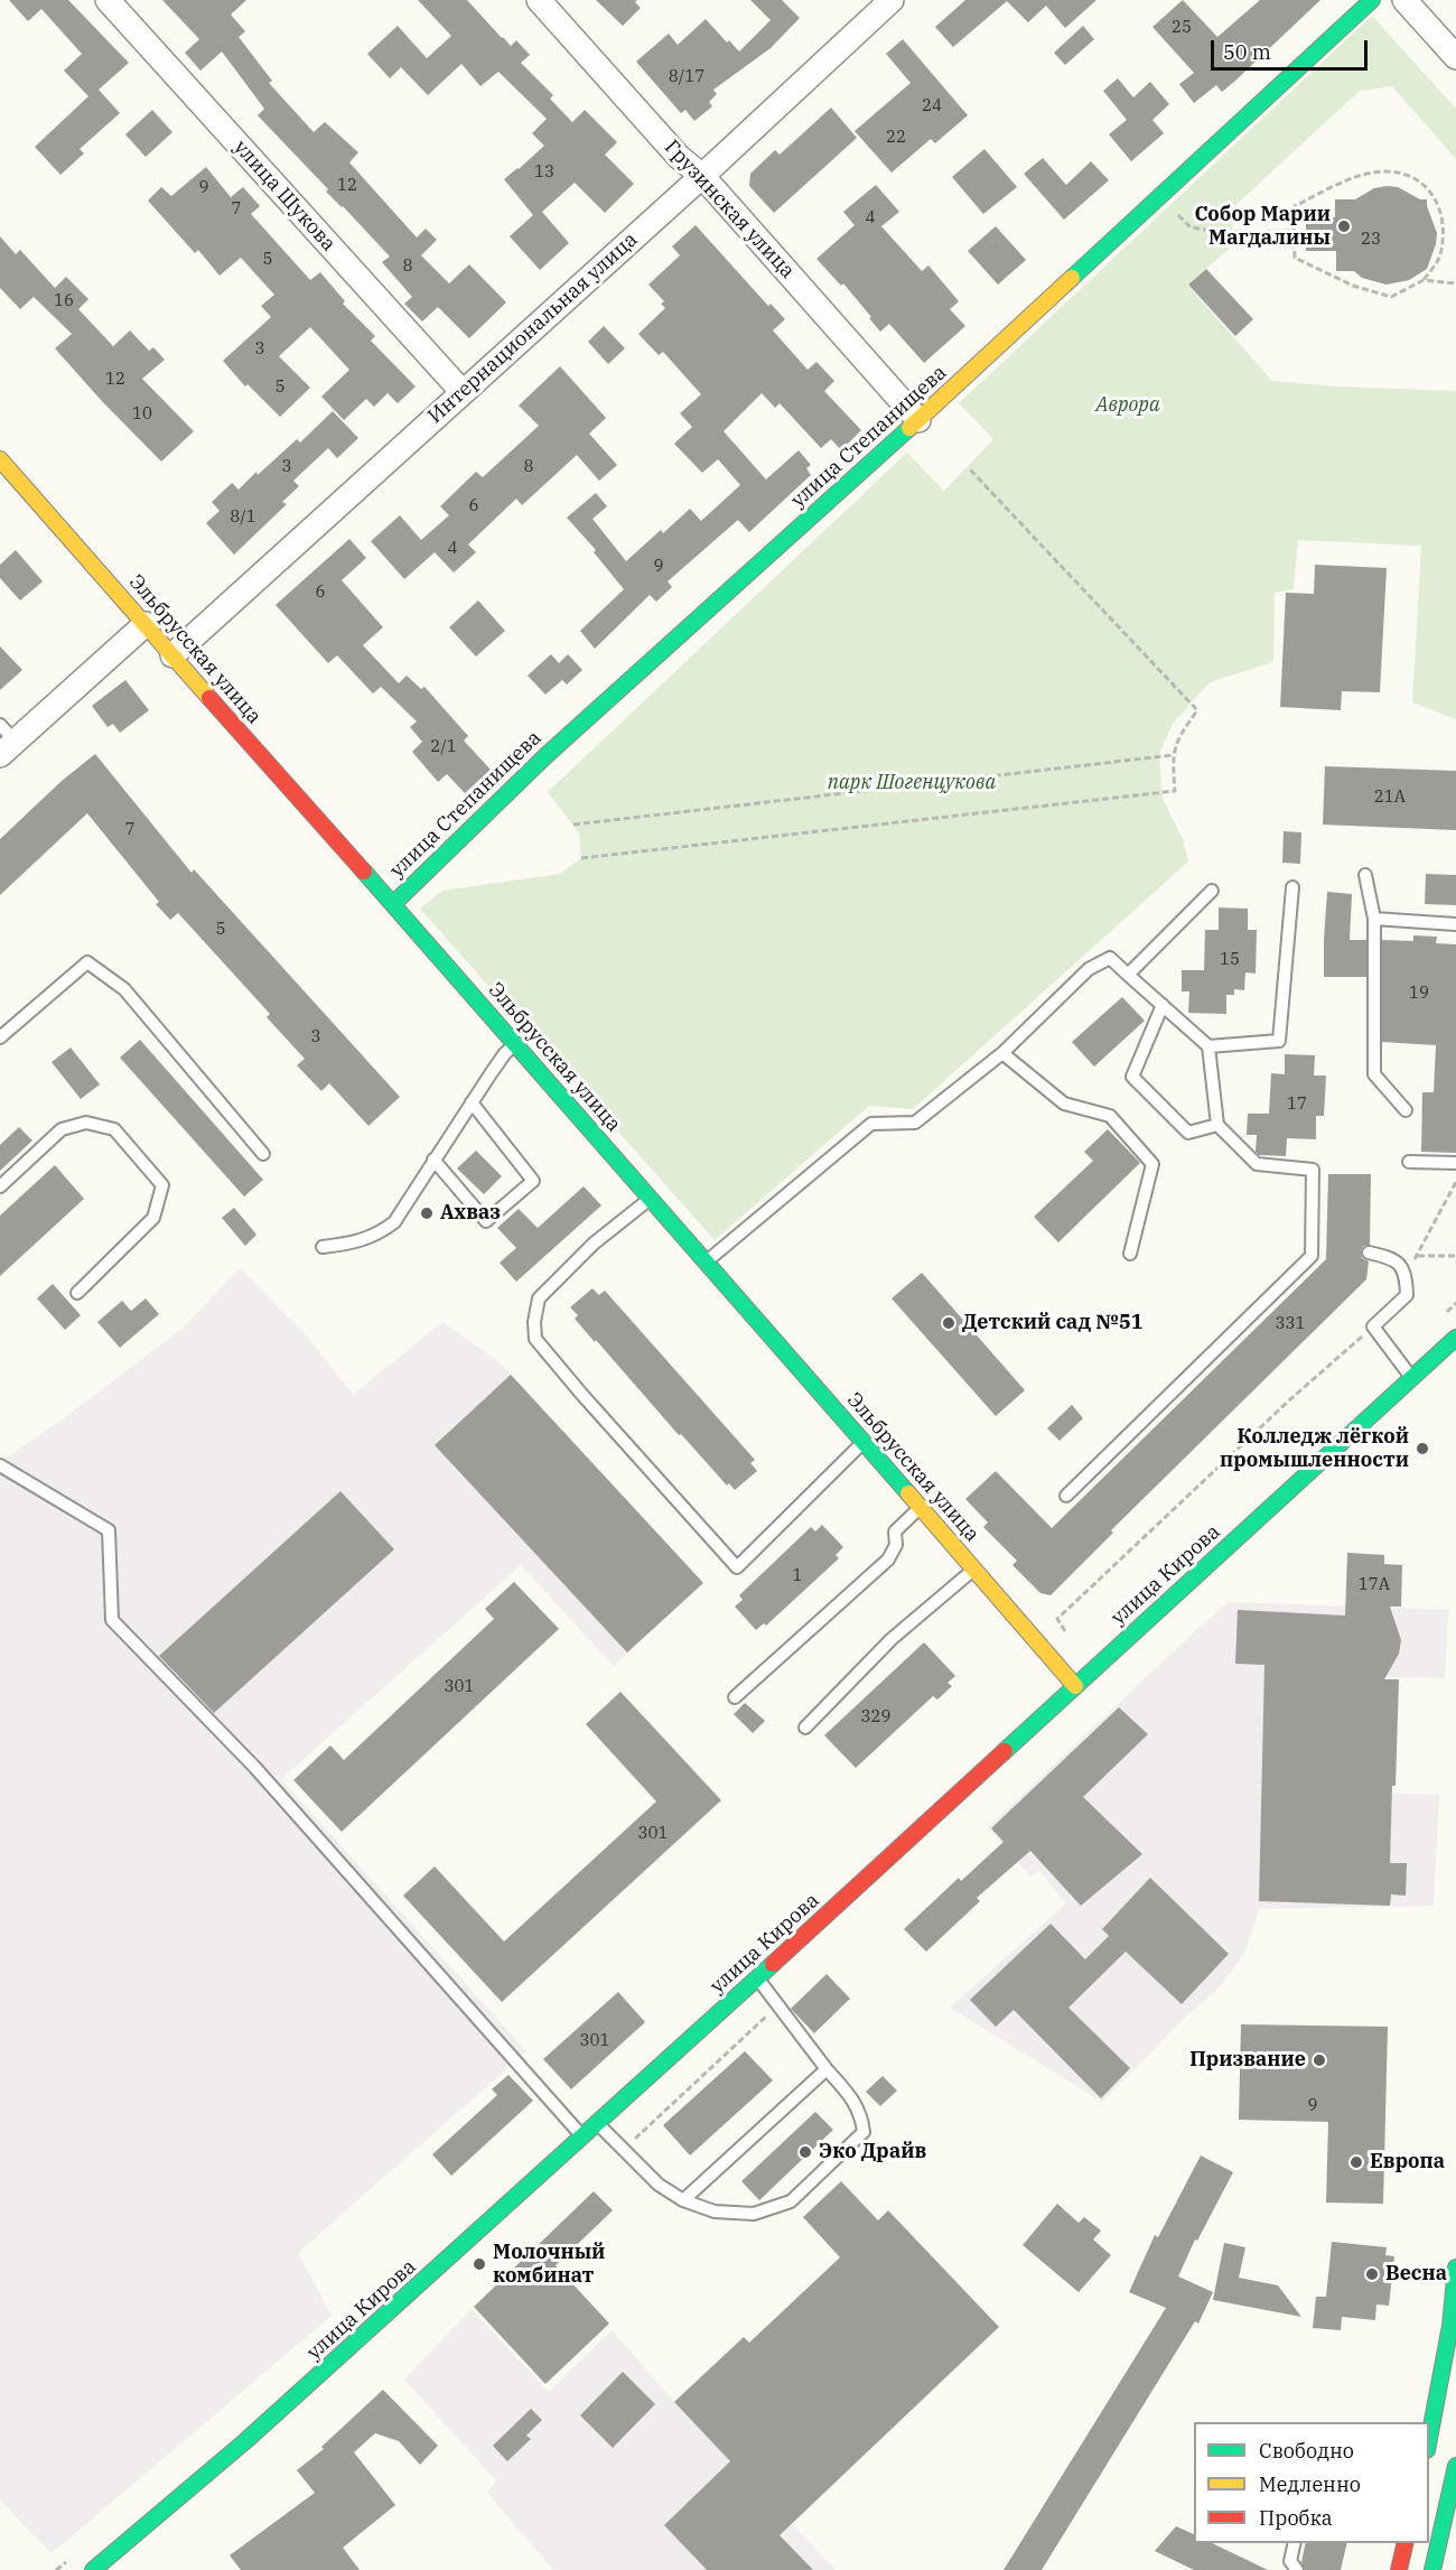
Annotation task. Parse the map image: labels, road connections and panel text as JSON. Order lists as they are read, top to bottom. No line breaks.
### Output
{"streets":{"street":["улица Шукова","Грузинская улица","Интернациональная улица","улица Степанищева","Эльбрусская улица","улица Кирова"]},"crossings":[["улица Шукова","Интернациональная улица"],["Грузинская улица","Интернациональная улица"],["Грузинская улица","улица Степанищева"],["Интернациональная улица","Эльбрусская улица"],["улица Степанищева","Эльбрусская улица"],["Эльбрусская улица","улица Кирова"]],"parks":["Аврора","парк Шогенцукова"],"places":["Собор Марии Магдалины","Ахваз","Детский сад №51","Колледж лёгкой промышленности","Призвание","Эко Драйв","Европа","Молочный комбинат","Весна"],"house_numbers":["25","8/17","24","22","13","12","9","7","4","23","5","8","16","3","12","5","10","3","8","6","8/1","4","9","6","2/1","21А","7","5","15","19","3","17","331","1","17А","301","329","301","301","9"],"legend":["Свободно","Медленно","Пробка"],"scale_bar":"50 m"}
